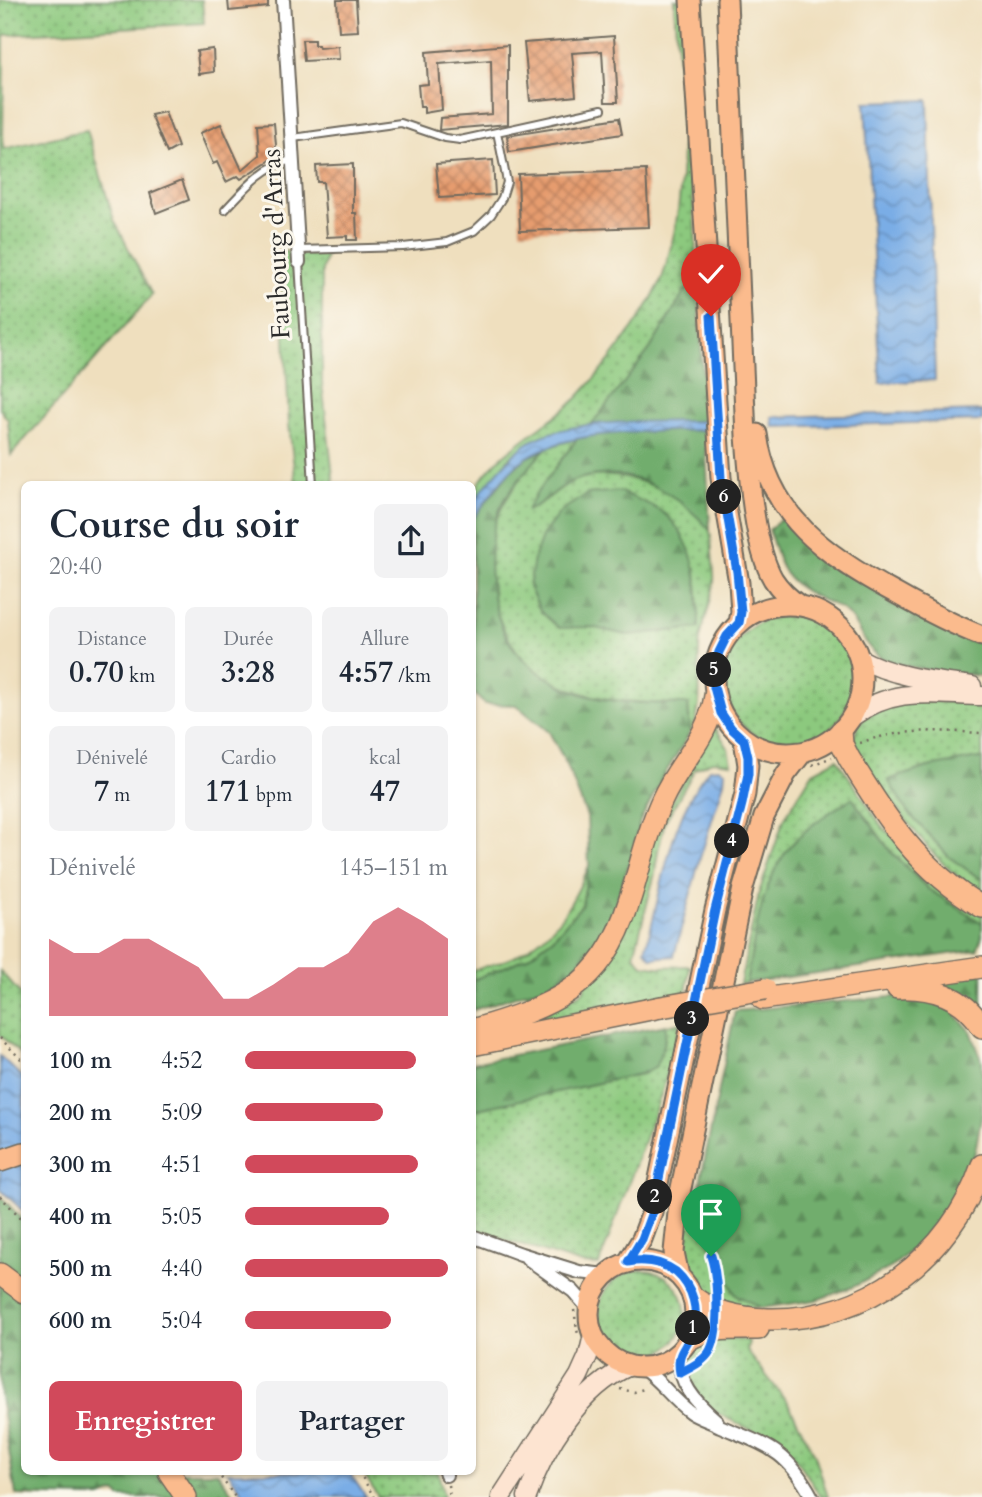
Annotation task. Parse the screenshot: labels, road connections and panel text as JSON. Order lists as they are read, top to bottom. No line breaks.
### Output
{"streets":{"street":["Faubourg d'Arras"]},"page":{"pins":["6","5","4","3","2","1"],"heading":["Course du soir","20:40"],"stats":[["Distance","0.70 km"],["Durée","3:28"],["Allure","4:57 /km"],["Dénivelé","7 m"],["Cardio","171 bpm"],["kcal","47"]],"chart":["Dénivelé","145–151 m"],"list":[{"name":"100 m","note":"4:52"},{"name":"200 m","note":"5:09"},{"name":"300 m","note":"4:51"},{"name":"400 m","note":"5:05"},{"name":"500 m","note":"4:40"},{"name":"600 m","note":"5:04"}],"buttons":["Enregistrer","Partager"]}}
